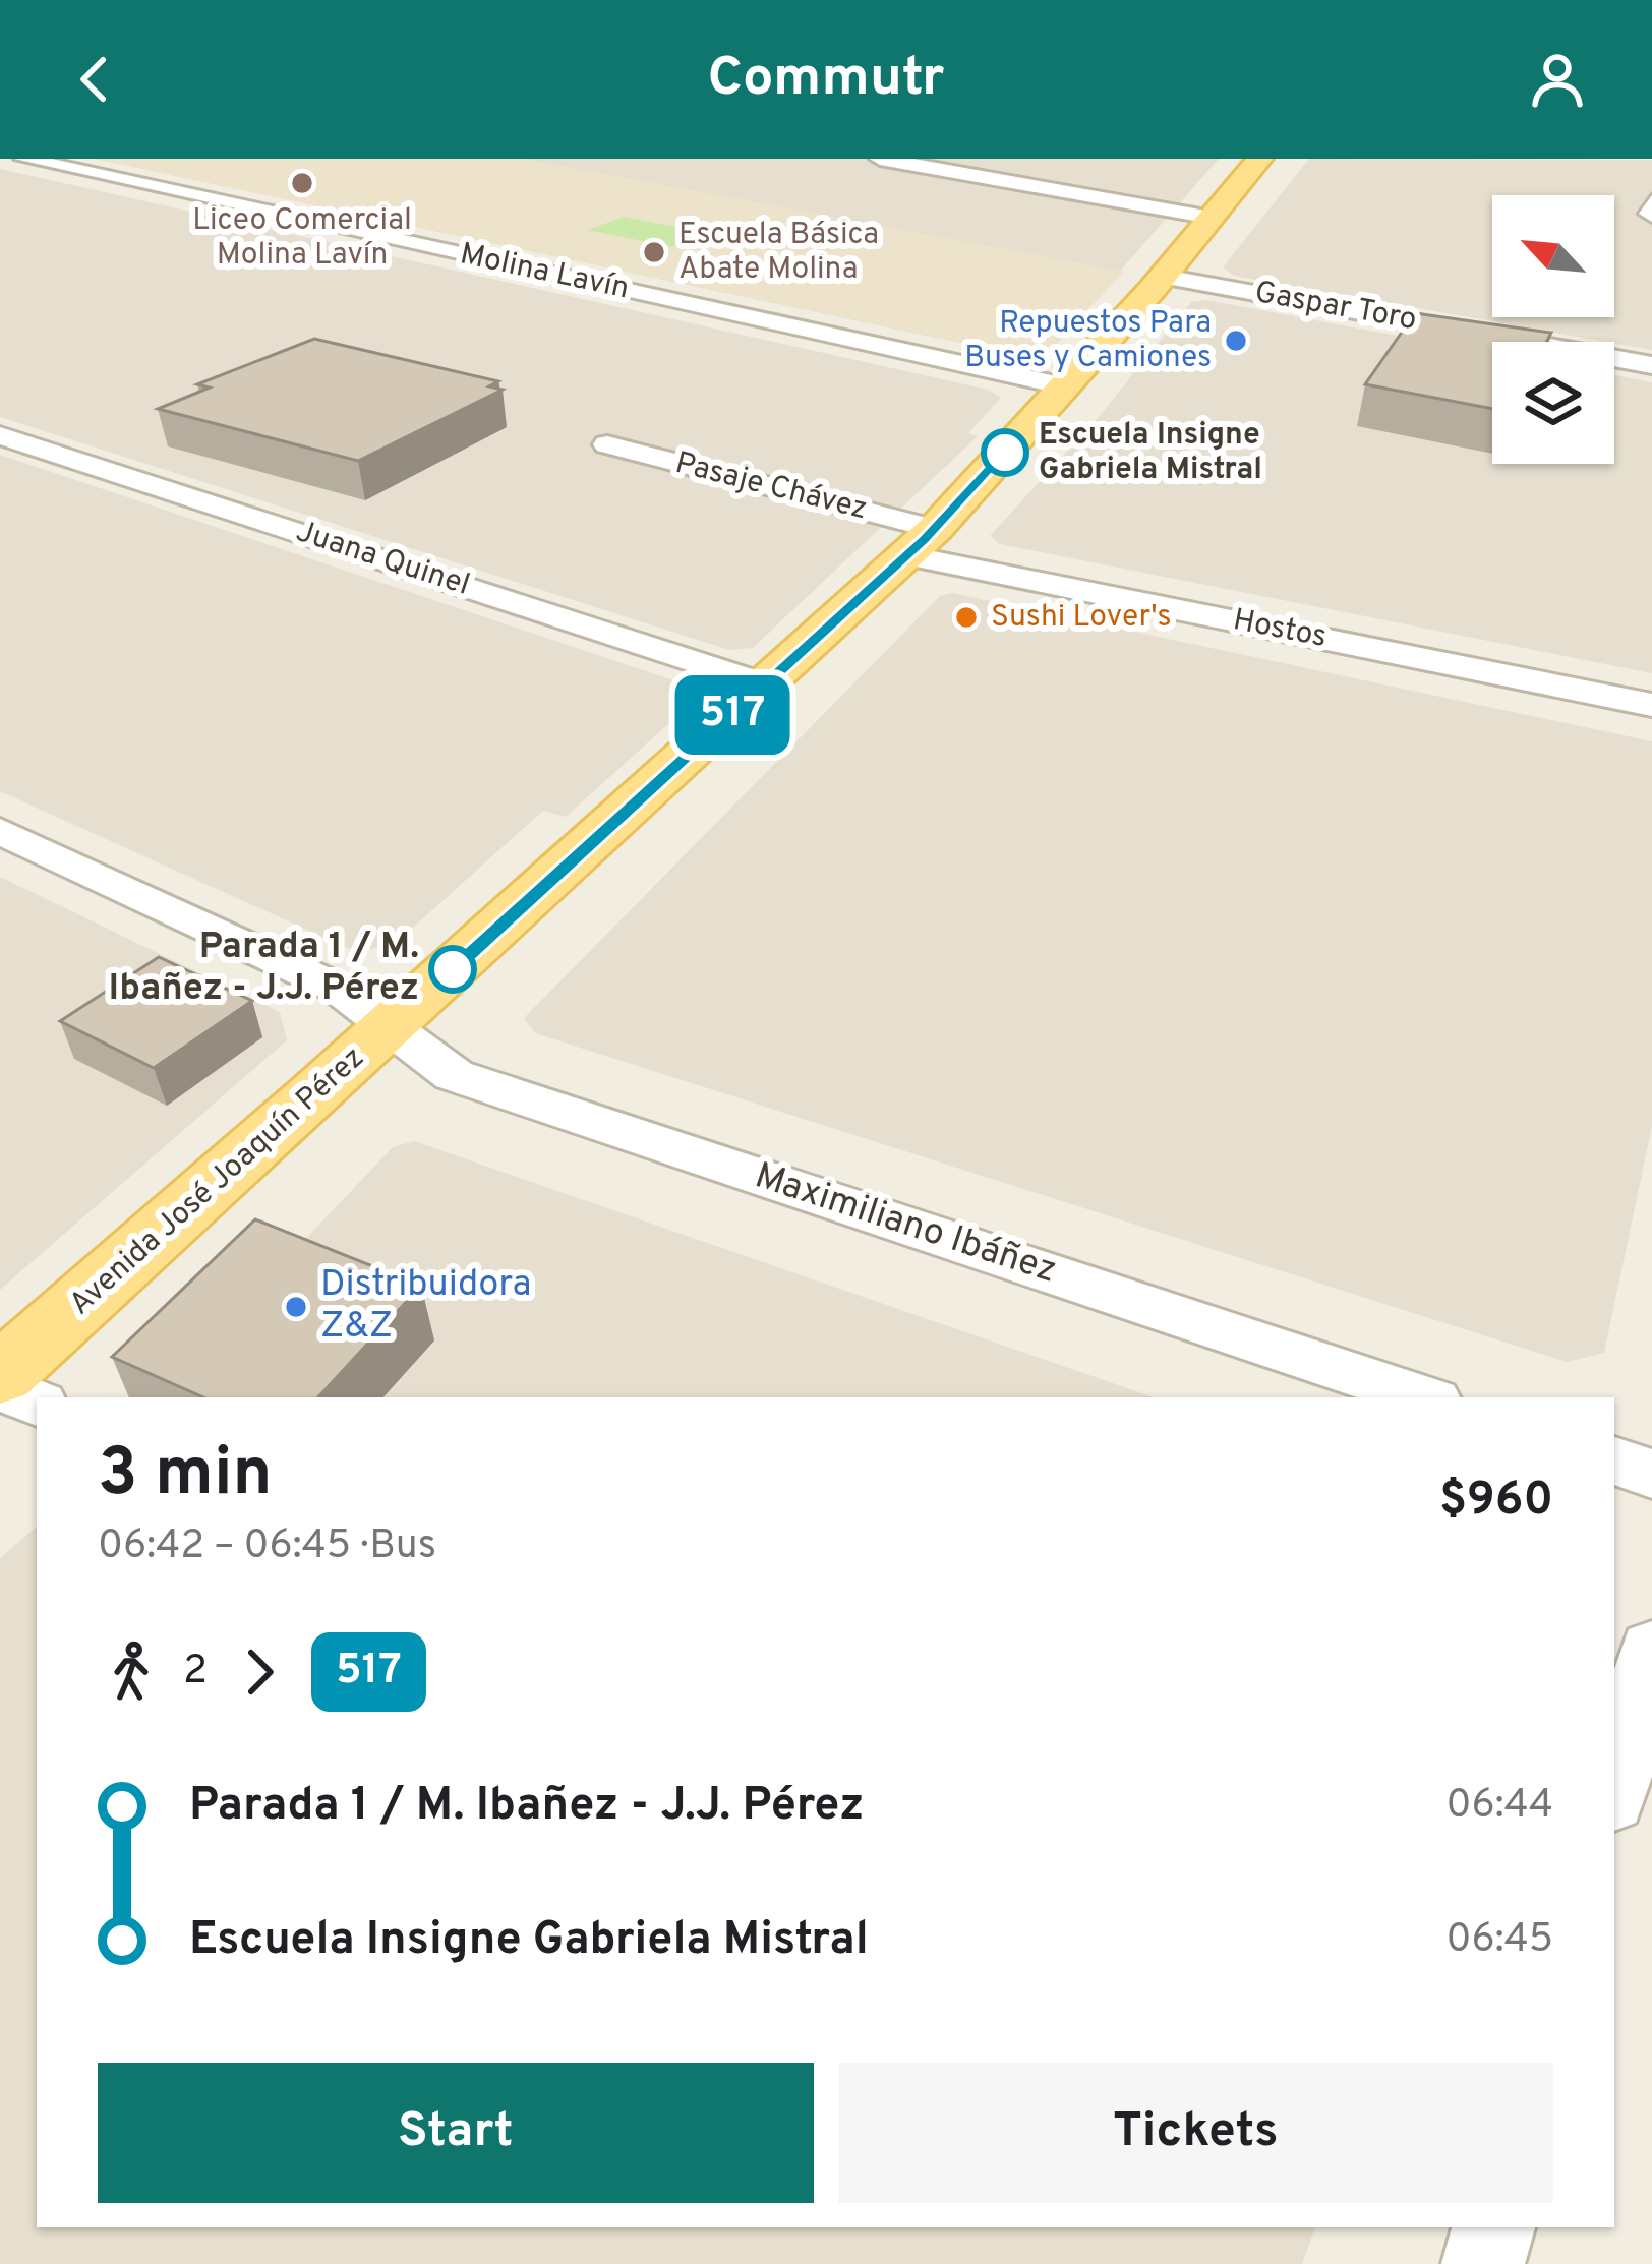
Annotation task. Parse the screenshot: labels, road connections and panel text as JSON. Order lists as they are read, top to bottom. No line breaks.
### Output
{"streets":{"main road":["Avenida José Joaquín Pérez"],"street":["Molina Lavín","Gaspar Toro","Pasaje Chávez","Juana Quinel","Hostos","Maximiliano Ibáñez"]},"crossings":[["Molina Lavín","Avenida José Joaquín Pérez"],["Gaspar Toro","Avenida José Joaquín Pérez"],["Pasaje Chávez","Hostos"],["Pasaje Chávez","Avenida José Joaquín Pérez"],["Juana Quinel","Avenida José Joaquín Pérez"],["Hostos","Avenida José Joaquín Pérez"],["Avenida José Joaquín Pérez","Maximiliano Ibáñez"]],"places":["Liceo Comercial Molina Lavín","Escuela Básica Abate Molina","Repuestos Para Buses y Camiones","Escuela Insigne Gabriela Mistral","Sushi Lover's","Parada 1 / M. Ibañez - J.J. Pérez","Distribuidora Z&Z"],"lines":["bus line 517"],"north":"top left","page":{"header":"Commutr","on_map":"517","heading":["3 min","06:42 – 06:45 · Bus","$960"],"legs":["2","517"],"list":[{"name":"Parada 1 / M. Ibañez - J.J. Pérez","value":"06:44"},{"name":"Escuela Insigne Gabriela Mistral","value":"06:45"}],"buttons":["Start","Tickets"]}}
